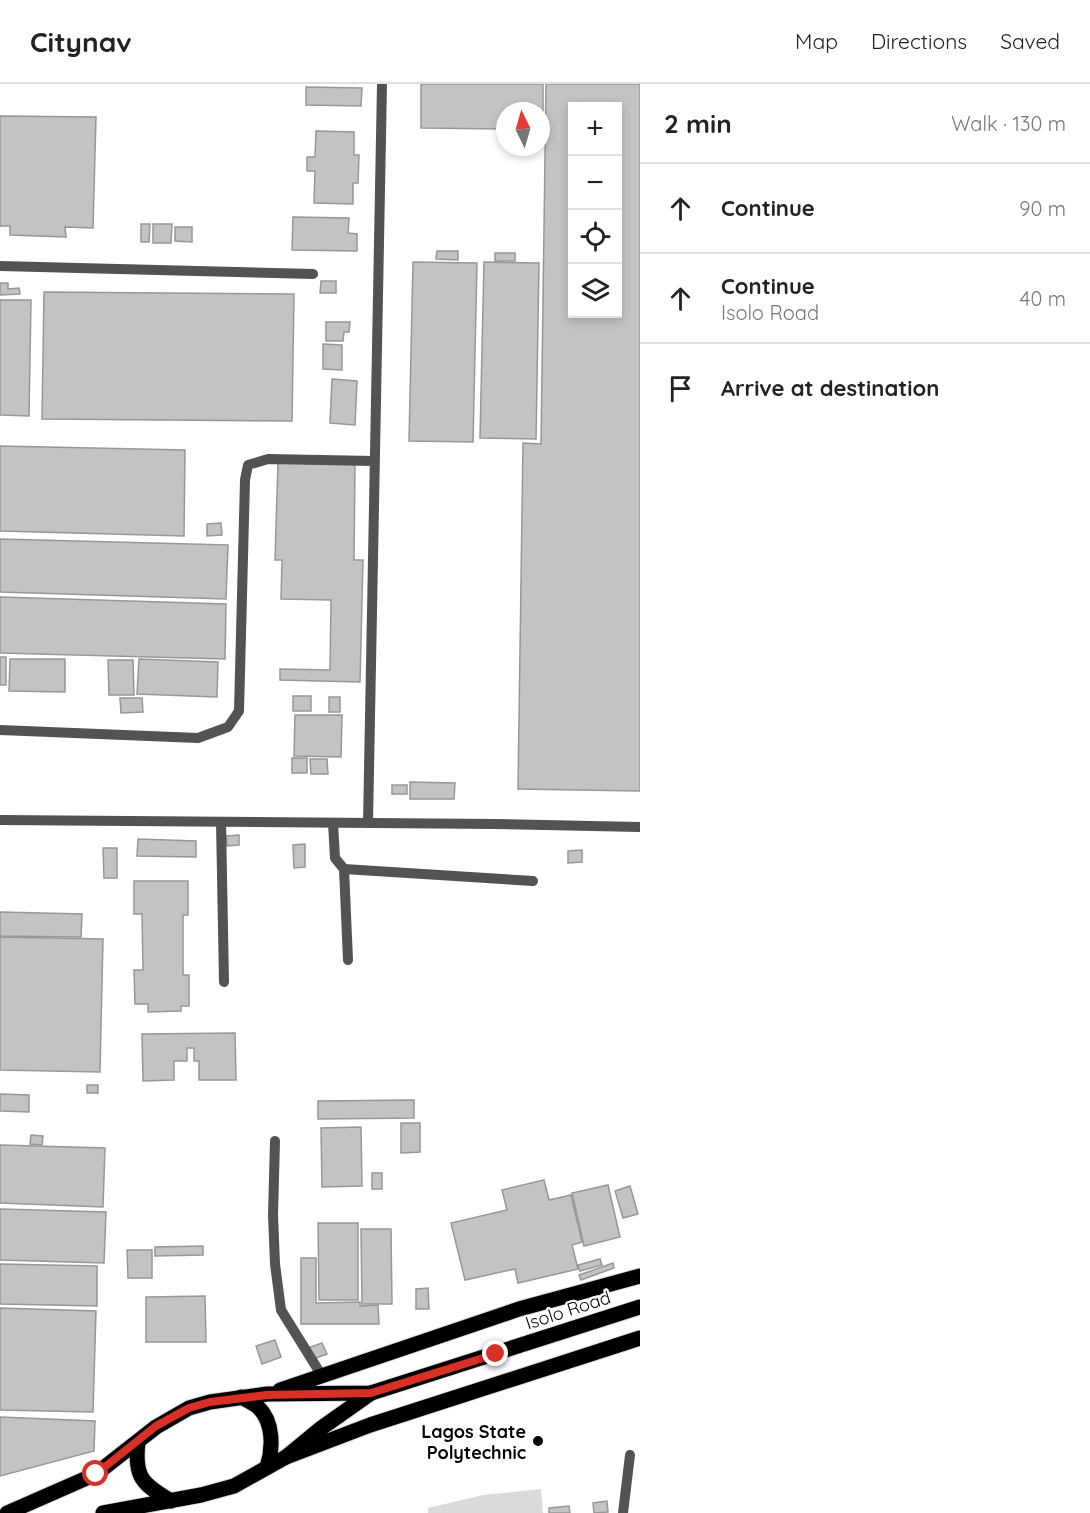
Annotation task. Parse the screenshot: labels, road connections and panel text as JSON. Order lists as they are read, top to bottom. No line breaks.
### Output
{"streets":{"main road":["Isolo Road"]},"places":["Lagos State Polytechnic"],"north":"top","page":{"header":"Citynav","nav":["Map","Directions","Saved"],"heading":["2 min","Walk · 130 m"],"map_buttons":["+","−"],"list":[["Continue","90 m"],["Continue","Isolo Road","40 m"],"Arrive at destination"]}}
